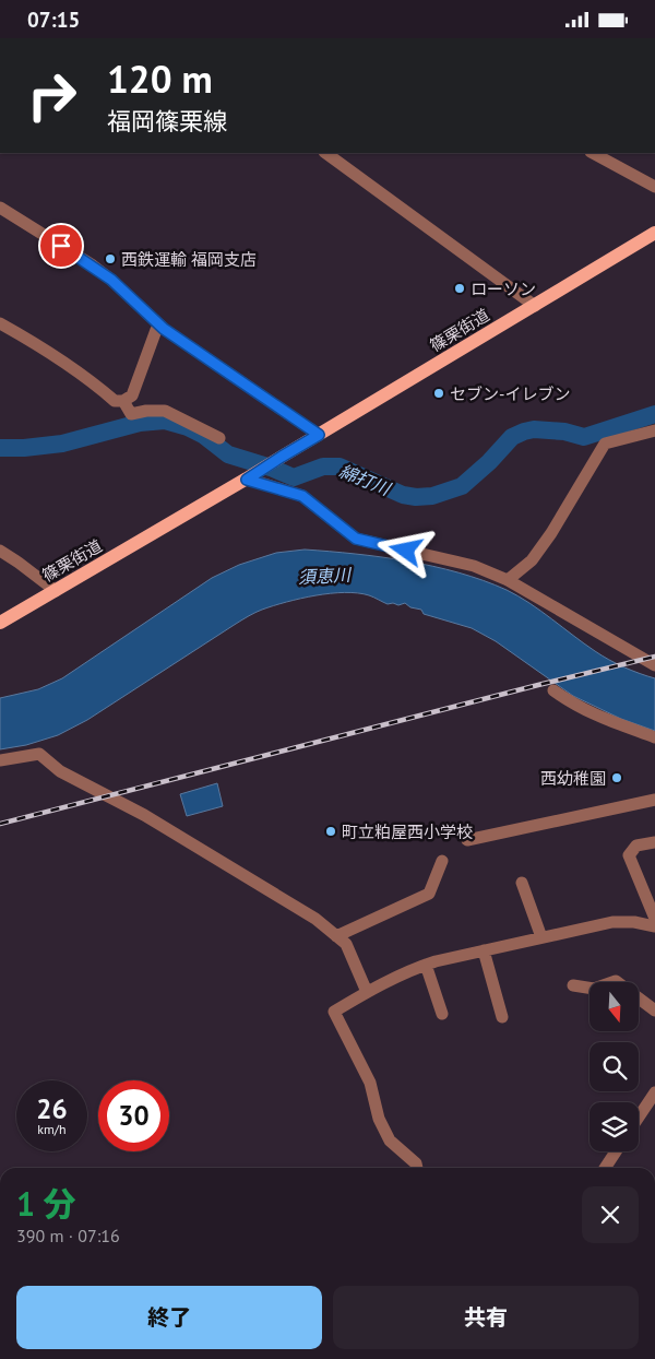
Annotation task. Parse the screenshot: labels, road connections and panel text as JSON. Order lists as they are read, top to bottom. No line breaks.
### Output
{"streets":{"main road":["篠栗街道"]},"water":["綿打川","須恵川"],"places":["西鉄運輸 福岡支店","ローソン","セブン-イレブン","西幼稚園","町立粕屋西小学校"],"north":"bottom","page":{"status":"07:15","turn":["120 m","福岡篠栗線"],"speed":"26 km/h","limit":"30","heading":["1 分","390 m · 07:16"],"buttons":["終了","共有"]}}
